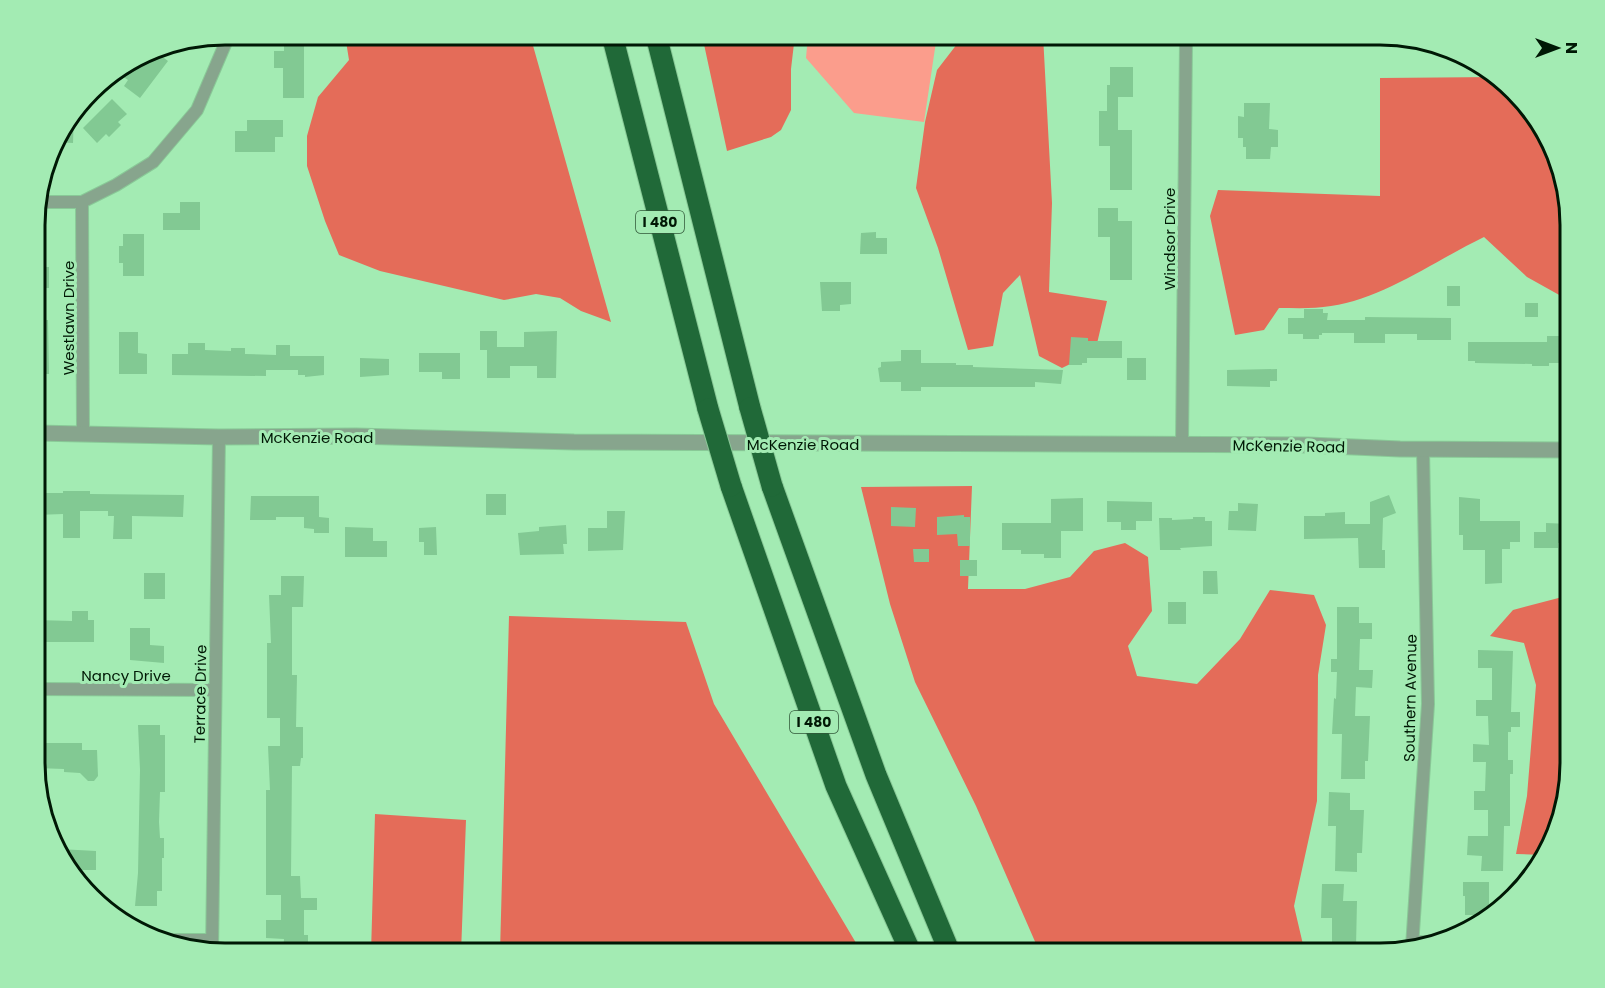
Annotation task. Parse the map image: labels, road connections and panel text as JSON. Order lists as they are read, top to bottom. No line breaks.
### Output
{"streets":{"highway":["I 480"],"street":["Windsor Drive","Westlawn Drive","McKenzie Road","Nancy Drive","Terrace Drive","Southern Avenue"]},"crossings":[["Windsor Drive","McKenzie Road"],["Westlawn Drive","McKenzie Road"],["McKenzie Road","Terrace Drive"],["McKenzie Road","Southern Avenue"],["Nancy Drive","Terrace Drive"]],"north":"right"}
